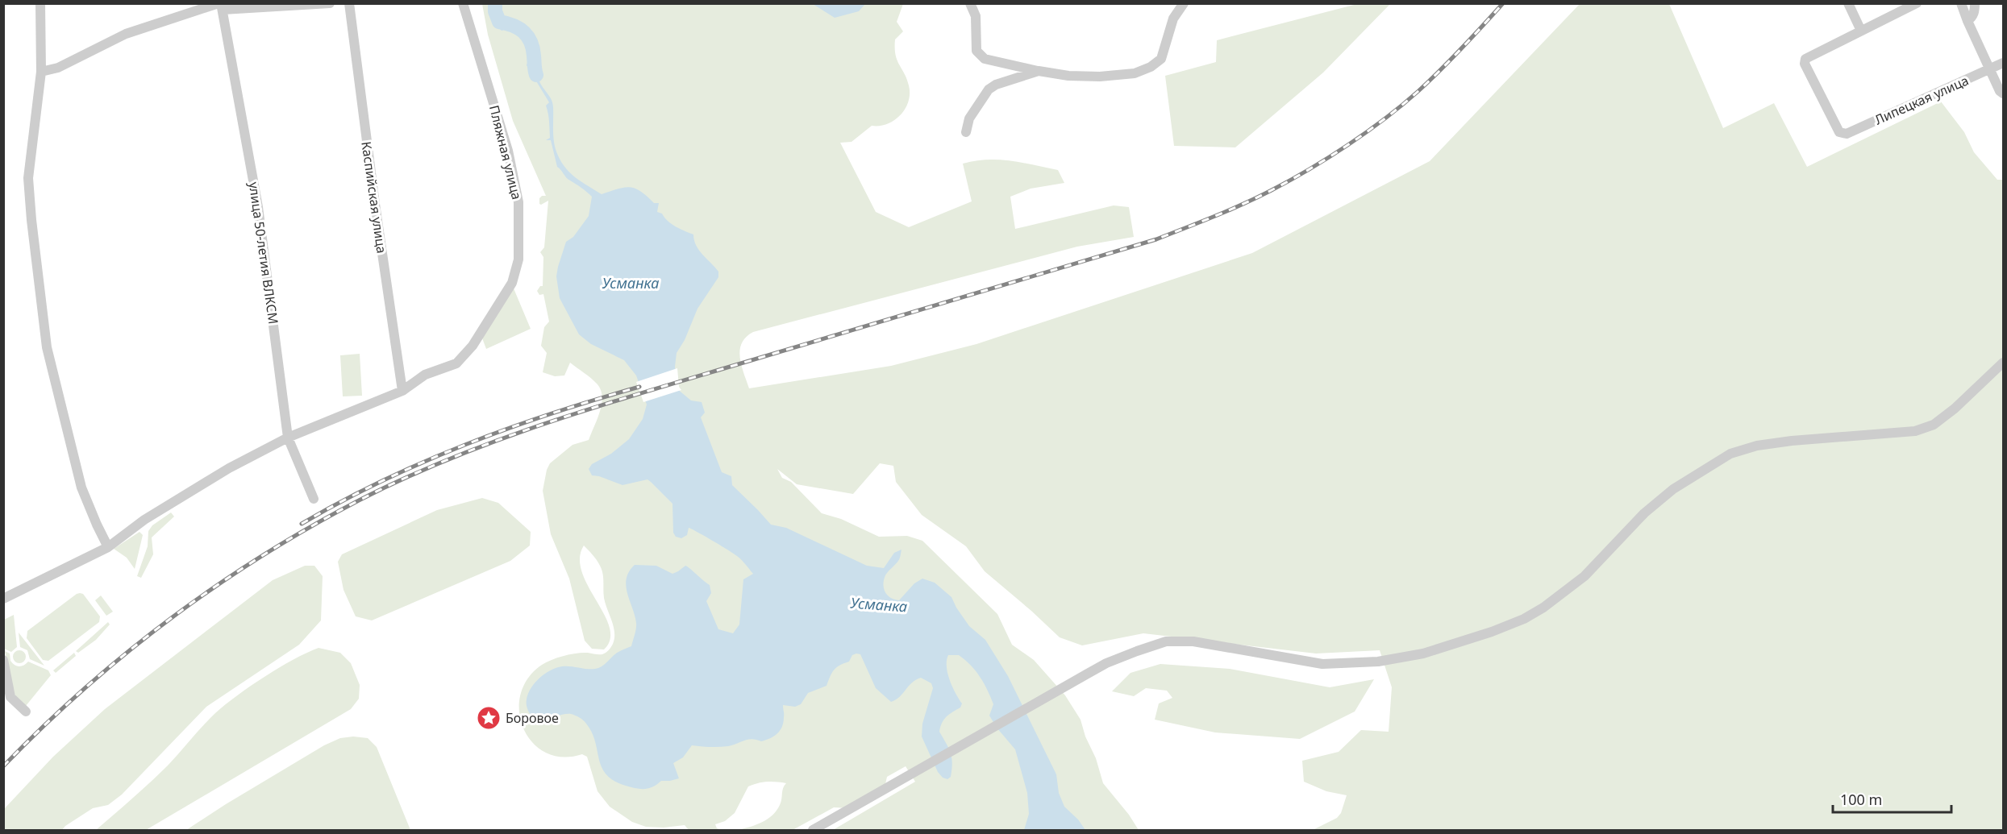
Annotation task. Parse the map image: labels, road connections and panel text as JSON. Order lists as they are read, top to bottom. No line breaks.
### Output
{"streets":{"street":["Липецкая улица","Пляжная улица","Каспийская улица","улица 50-летия ВЛКСМ"]},"crossings":[["Пляжная улица","Каспийская улица"],["Пляжная улица","улица 50-летия ВЛКСМ"]],"water":["Усманка"],"places":{"place":["Боровое"]},"scale_bar":"100 m"}
